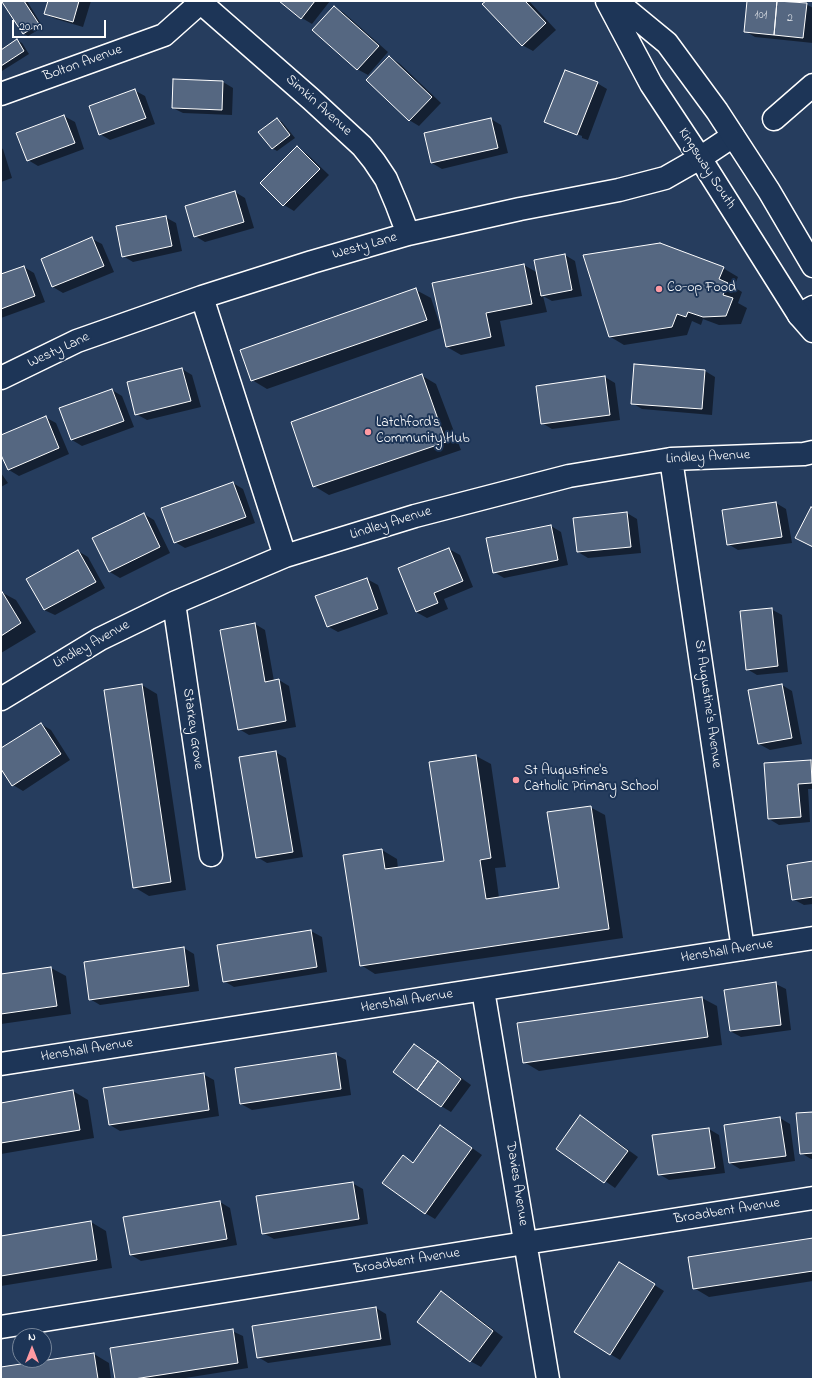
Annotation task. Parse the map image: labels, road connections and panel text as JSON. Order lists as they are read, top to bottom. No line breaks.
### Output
{"streets":{"street":["Bolton Avenue","Simkin Avenue","Kingsway South","Westy Lane","Lindley Avenue","St Augustine's Avenue","Starkey Grove","Henshall Avenue","Davies Avenue","Broadbent Avenue"]},"crossings":[["Bolton Avenue","Simkin Avenue"],["Simkin Avenue","Westy Lane"],["Kingsway South","Westy Lane"],["Lindley Avenue","St Augustine's Avenue"],["Lindley Avenue","Starkey Grove"],["St Augustine's Avenue","Henshall Avenue"],["Henshall Avenue","Davies Avenue"],["Davies Avenue","Broadbent Avenue"]],"places":["Co-op Food","Latchford's Community Hub","St Augustine's Catholic Primary School"],"house_numbers":["101","2"],"scale_bar":"20 m","north":"top"}
